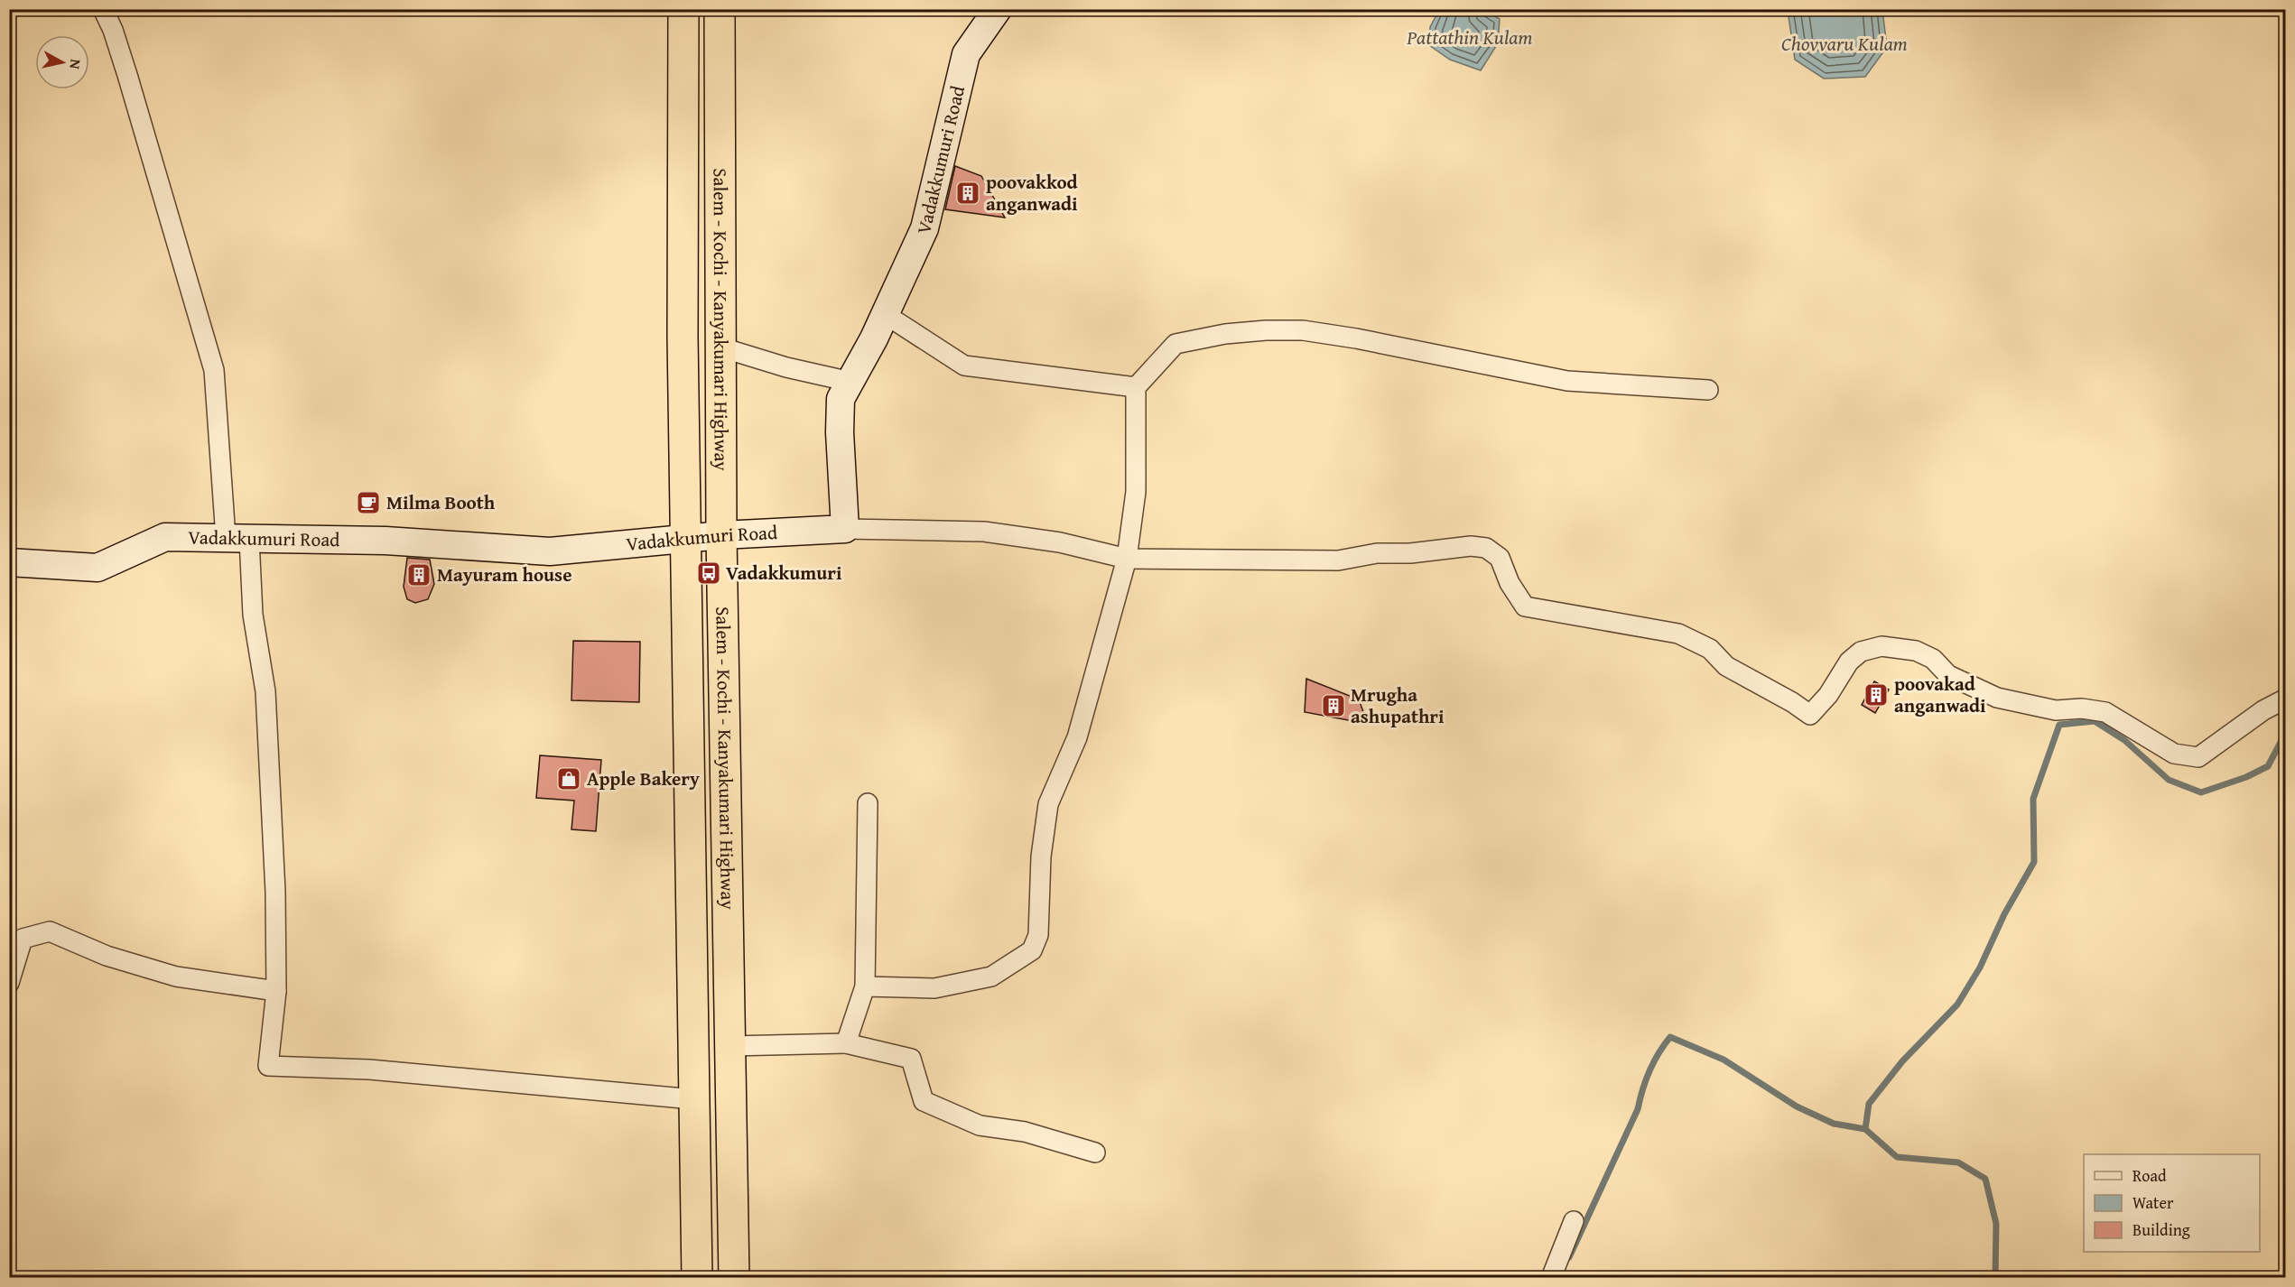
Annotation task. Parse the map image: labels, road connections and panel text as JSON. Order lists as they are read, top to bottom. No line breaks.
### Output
{"streets":{"highway":["Salem - Kochi - Kanyakumari Highway"],"street":["Vadakkumuri Road"]},"crossings":[["Vadakkumuri Road","Salem - Kochi - Kanyakumari Highway"]],"water":["Pattathin Kulam","Chovvaru Kulam"],"places":{"building":["poovakkod anganwadi","Mayuram house","poovakad anganwadi","Mrugha ashupathri"],"cafe":["Milma Booth"],"bus stop":["Vadakkumuri"],"shop":["Apple Bakery"]},"legend":["Road","Water","Building"],"north":"right"}
